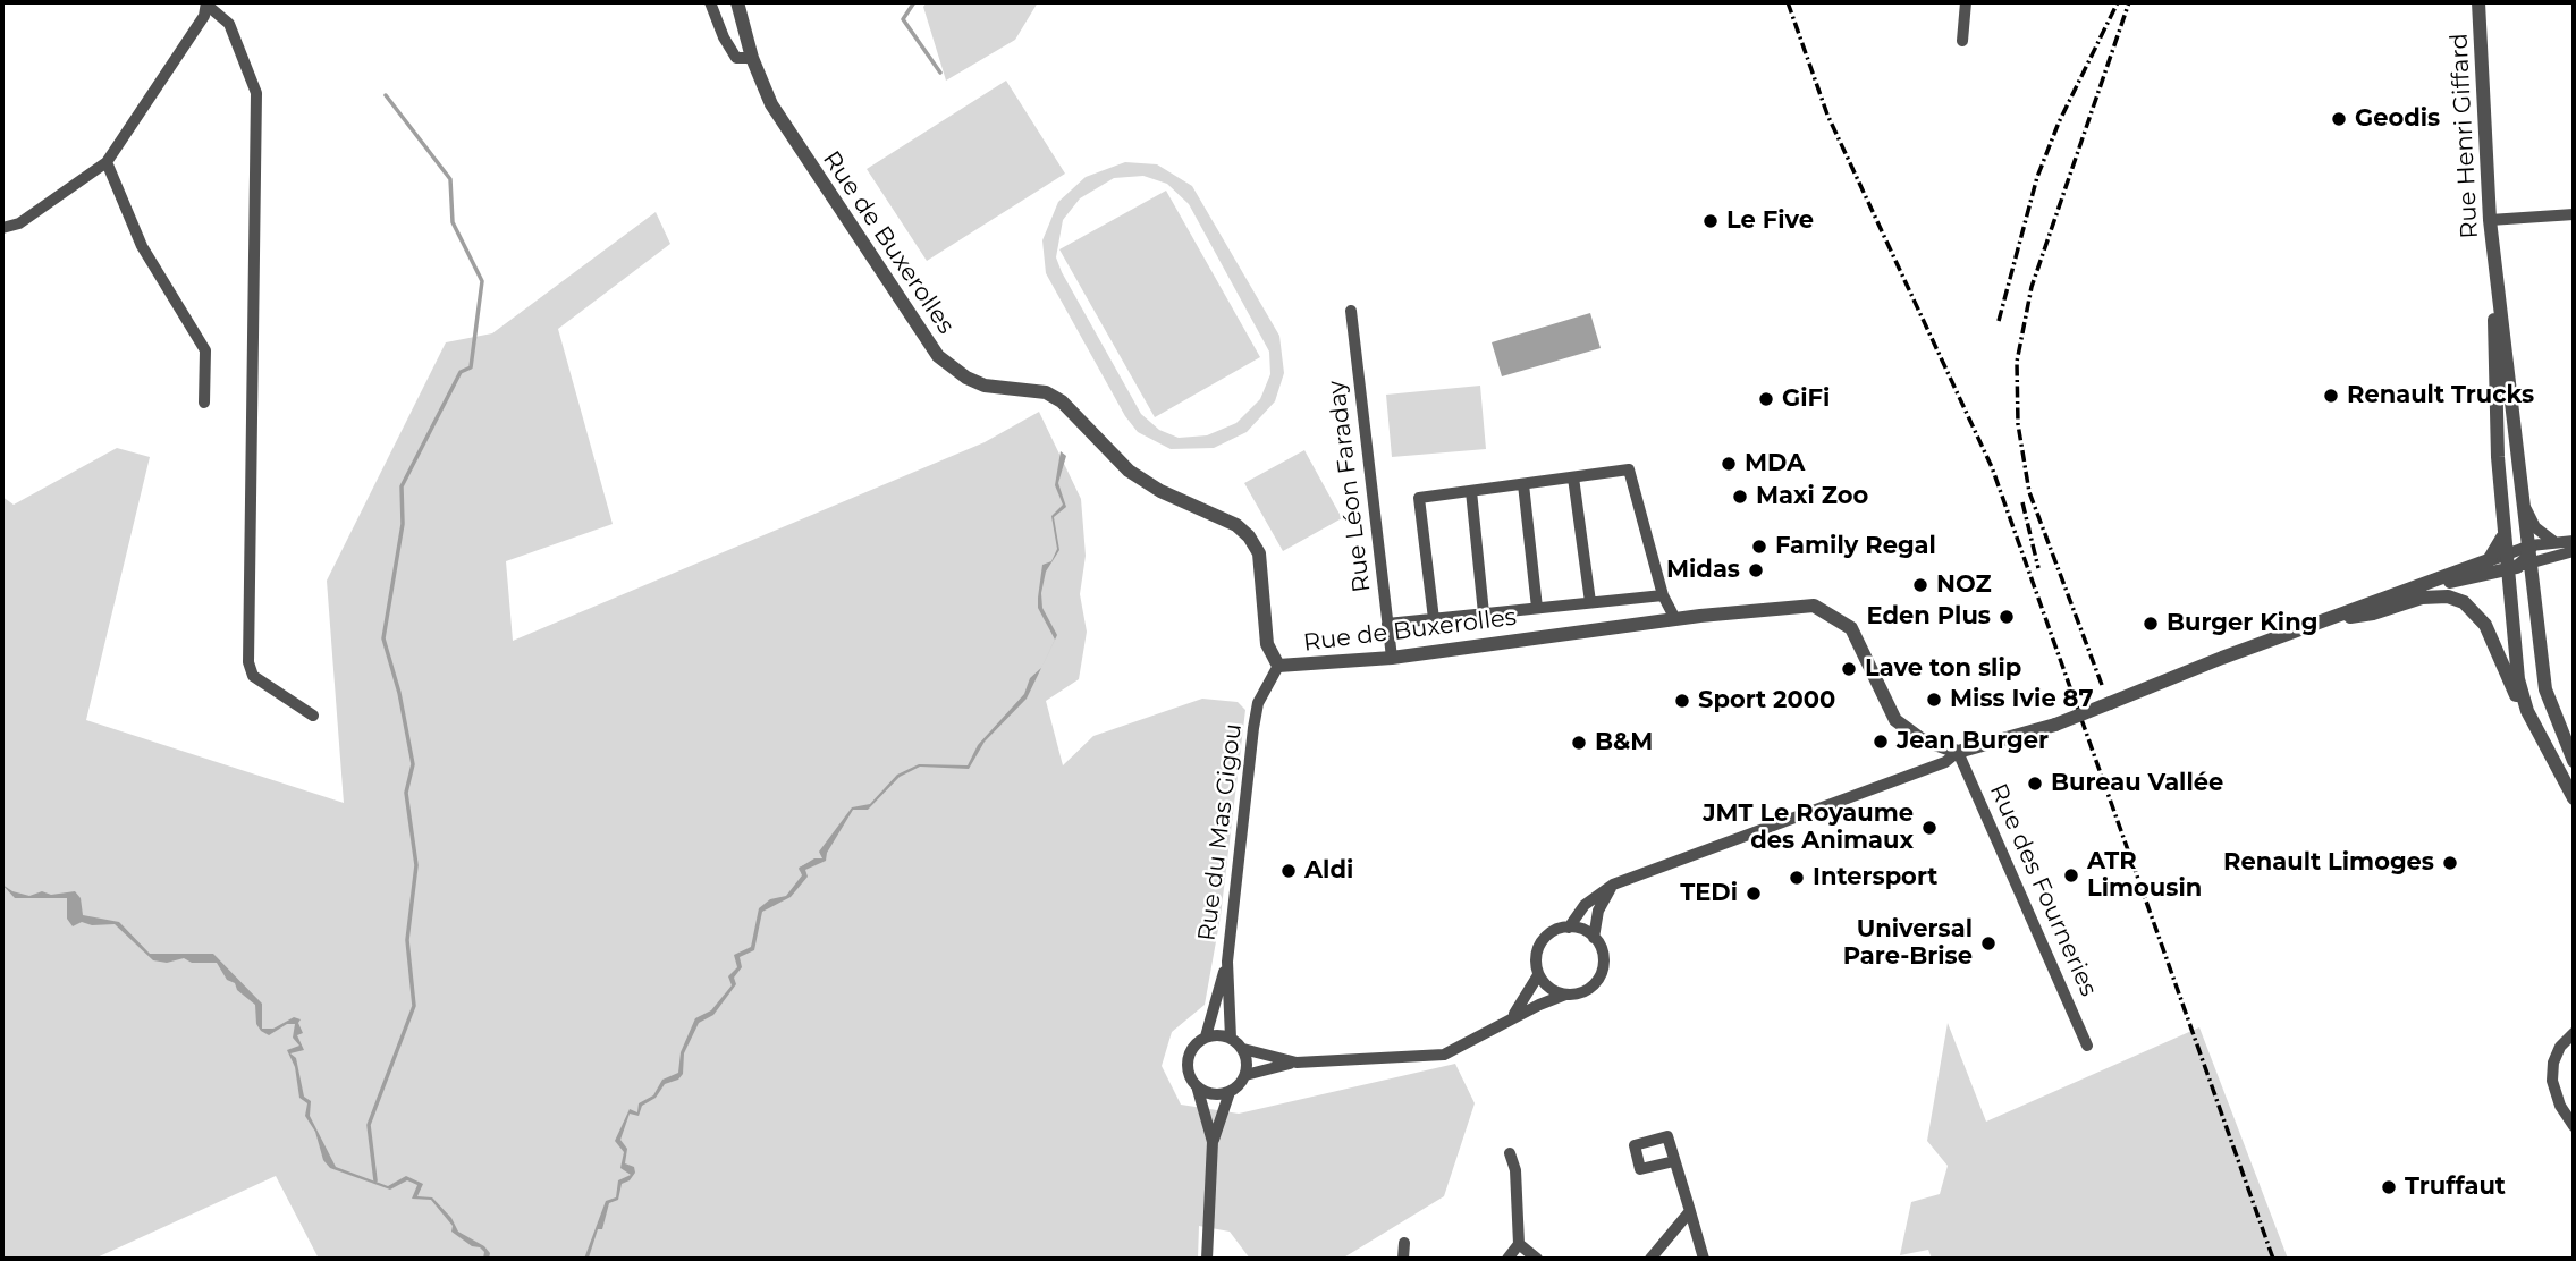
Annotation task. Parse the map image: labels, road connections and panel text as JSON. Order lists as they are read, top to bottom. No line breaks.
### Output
{"streets":{"street":["Rue Henri Giffard","Rue de Buxerolles","Rue Léon Faraday","Rue du Mas Gigou","Rue des Fourneries"]},"crossings":[["Rue de Buxerolles","Rue Léon Faraday"],["Rue de Buxerolles","Rue du Mas Gigou"],["Rue de Buxerolles","Rue des Fourneries"]],"places":["Geodis","Le Five","Renault Trucks","GiFi","MDA","Maxi Zoo","Family Regal","Midas","NOZ","Eden Plus","Burger King","Lave ton slip","Miss Ivie 87","Sport 2000","Jean Burger","B&M","Bureau Vallée","JMT Le Royaume des Animaux","Renault Limoges","Aldi","ATR Limousin","Intersport","TEDi","Universal Pare-Brise","Truffaut"]}
